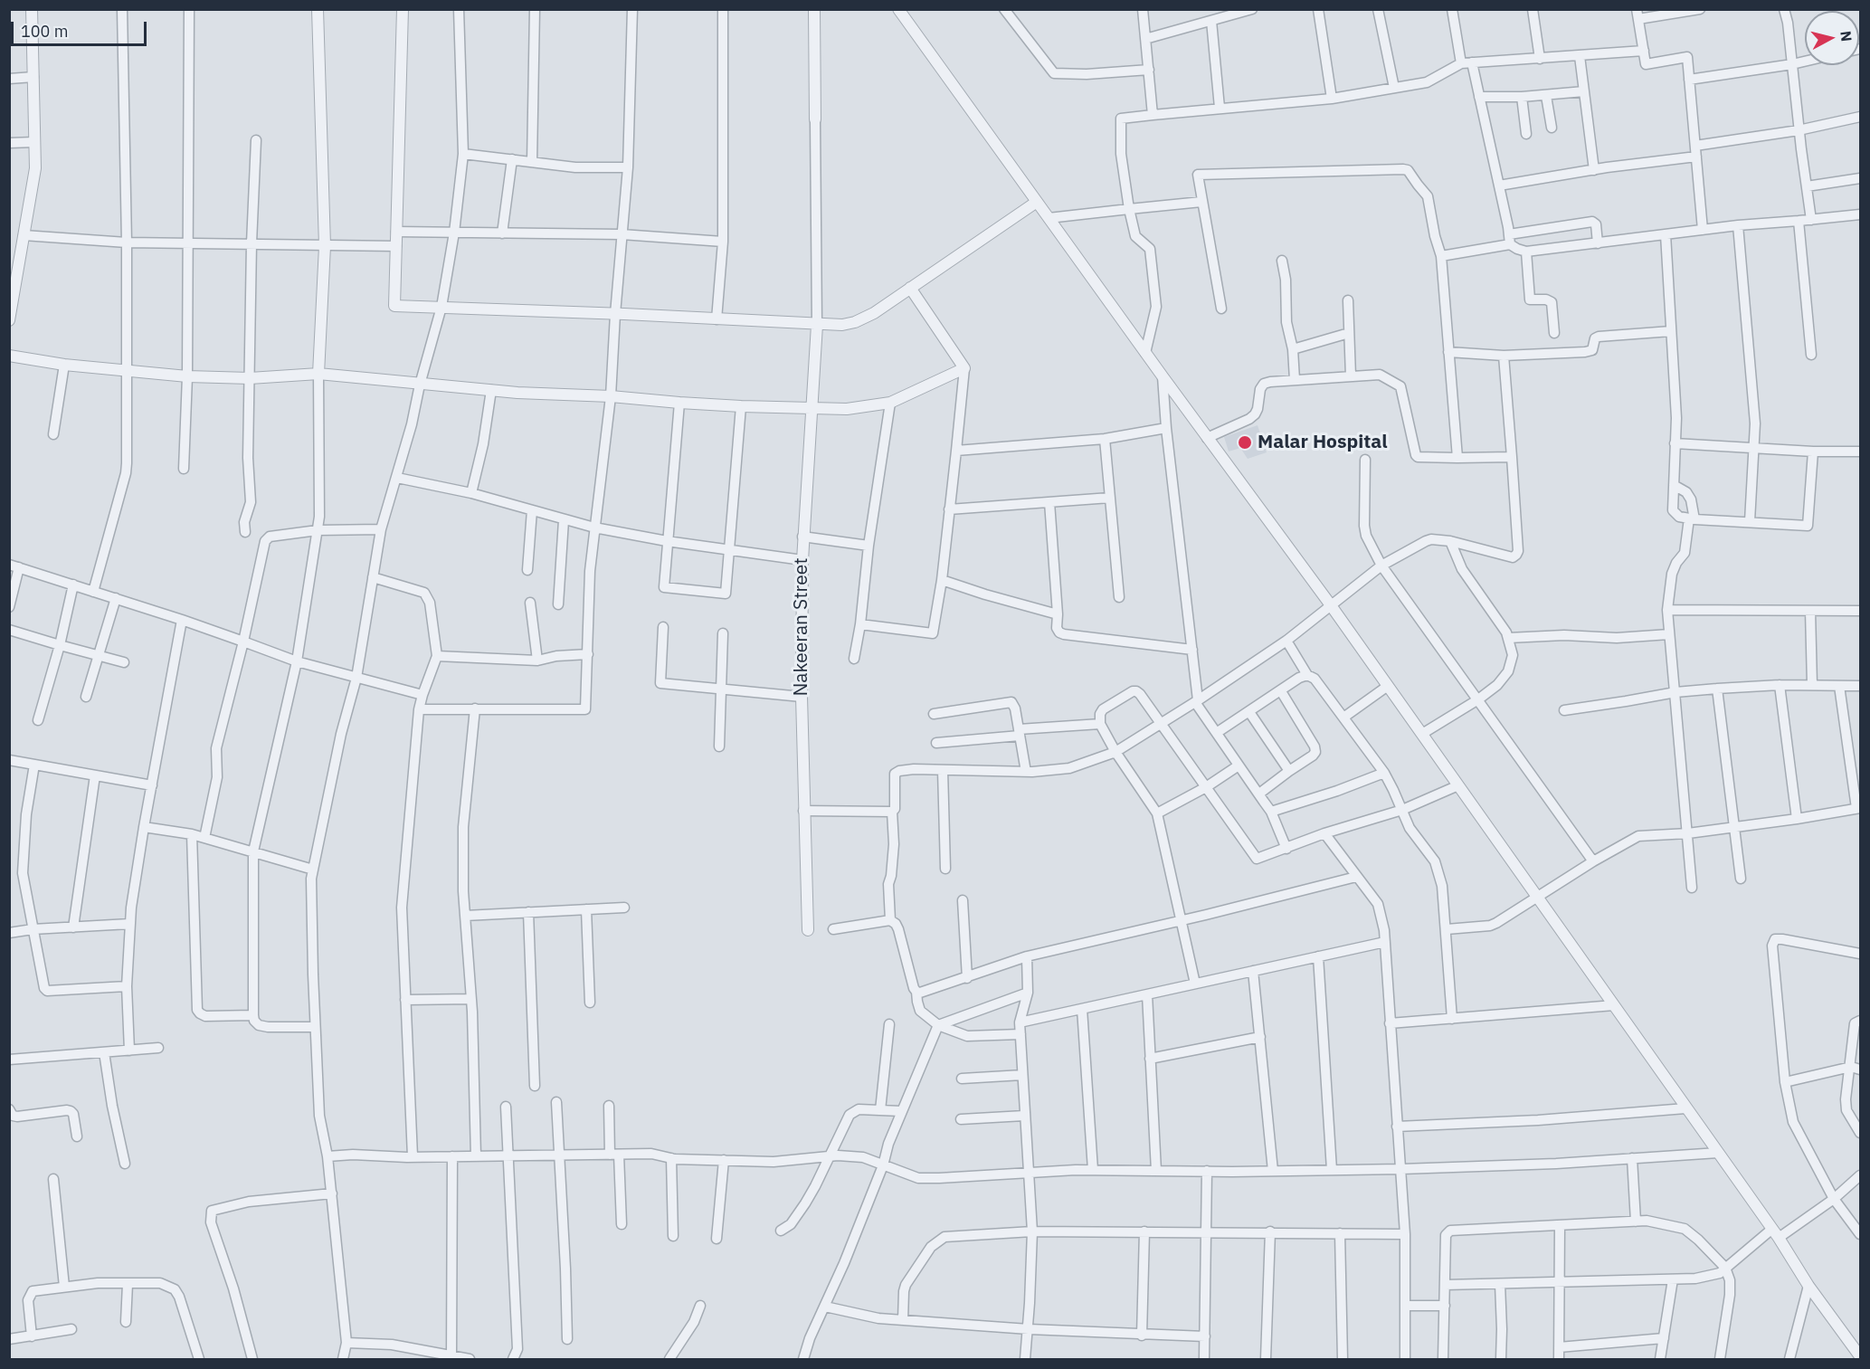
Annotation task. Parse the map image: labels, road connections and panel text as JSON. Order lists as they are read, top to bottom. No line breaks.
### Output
{"streets":{"street":["Nakeeran Street"]},"places":["Malar Hospital"],"scale_bar":"100 m","north":"right"}
